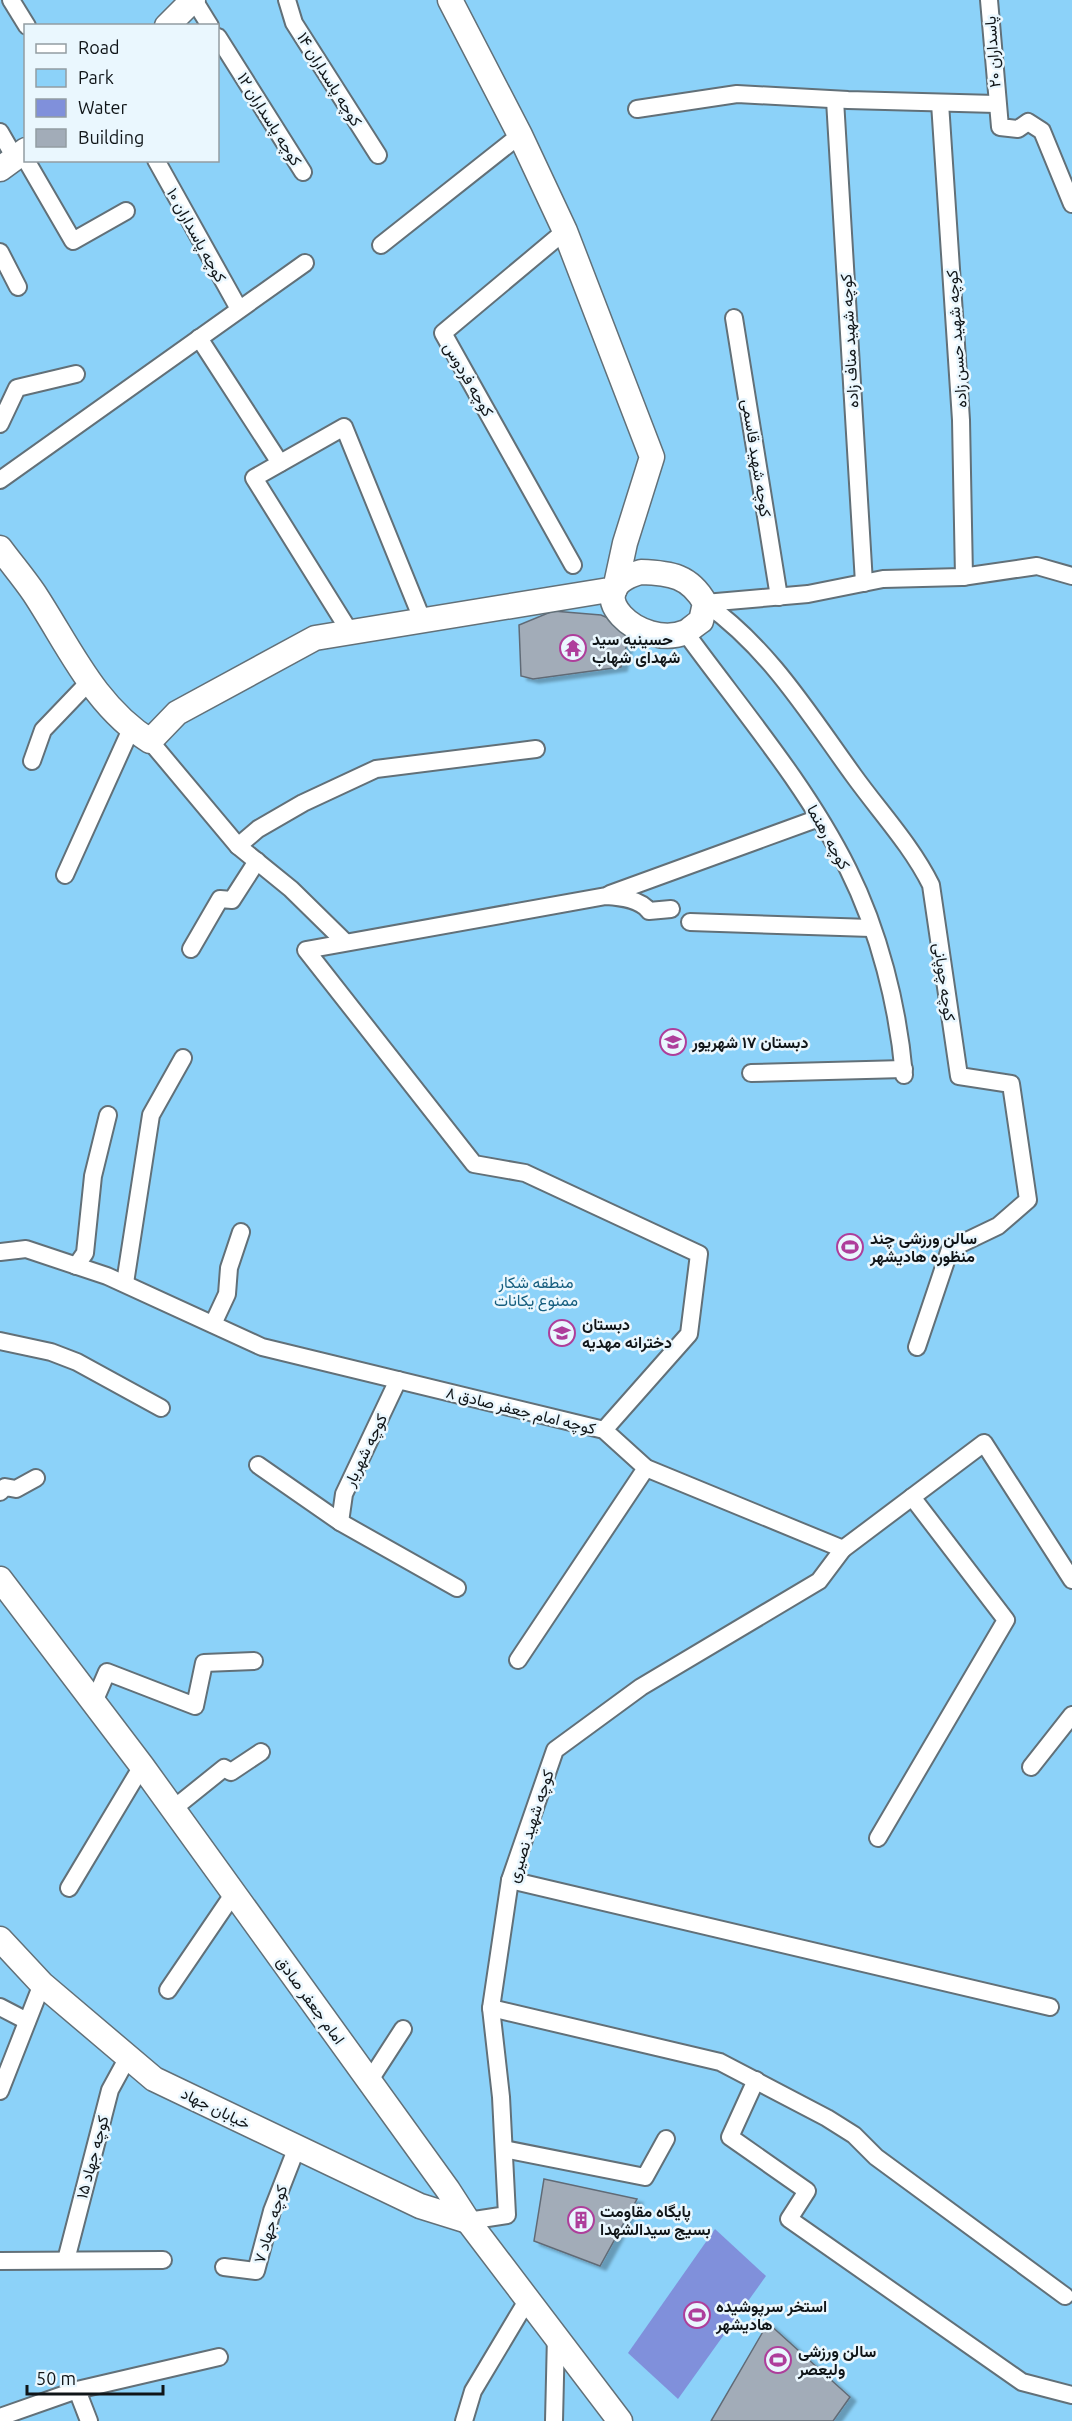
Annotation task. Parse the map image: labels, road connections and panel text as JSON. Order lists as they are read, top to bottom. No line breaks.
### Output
{"streets":{"main road":["امام جعفر صادق","خیابان جهاد"],"street":["پاسداران ۲۰","کوچه پاسداران ۱۴","کوچه پاسداران ۱۲","کوچه پاسداران ۱۰","کوچه شهید حسن زاده","کوچه شهید مناف زاده","کوچه فردوس","کوچه شهید قاسمی","کوچه رهنما","کوچه چوپانی","کوچه امام جعفر صادق ۸","کوچه شهریار","کوچه شهید نصیری","کوچه جهاد ۱۵","کوچه جهاد ‍۷"]},"crossings":[["کوچه رهنما","کوچه چوپانی"],["کوچه امام جعفر صادق ۸","کوچه شهریار"],["کوچه امام جعفر صادق ۸","کوچه شهید نصیری"],["کوچه شهید نصیری","امام جعفر صادق"],["کوچه شهید نصیری","خیابان جهاد"],["امام جعفر صادق","خیابان جهاد"],["خیابان جهاد","کوچه جهاد ۱۵"],["خیابان جهاد","کوچه جهاد ‍۷"]],"parks":["منطقه شکار ممنوع یکانات"],"places":{"temple":["حسینیه سید شهدای شهاب"],"school or university":["دبستان ۱۷ شهریور","دبستان دخترانه مهدیه"],"sports":["سالن ورزشی چند منظوره هادیشهر","استخر سرپوشیده هادیشهر","سالن ورزشی ولیعصر"],"building":["پایگاه مقاومت بسیج سیدالشهدا"]},"legend":["Road","Park","Water","Building"],"scale_bar":"50 m"}
